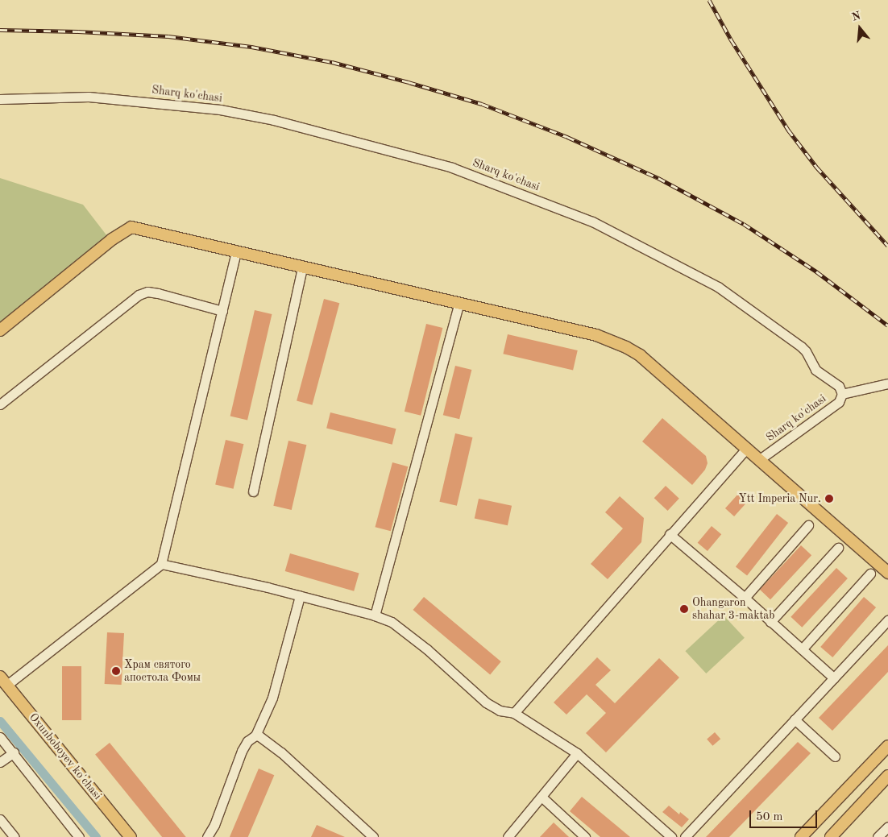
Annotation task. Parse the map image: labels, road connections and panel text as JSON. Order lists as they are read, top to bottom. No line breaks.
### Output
{"streets":{"main road":["Oxunboboyev ko'chasi"],"street":["Sharq ko'chasi"]},"places":["Ytt Imperia Nur.","Ohangaron shahar 3-maktab","Храм святого апостола Фомы"],"scale_bar":"50 m","north":"top"}
